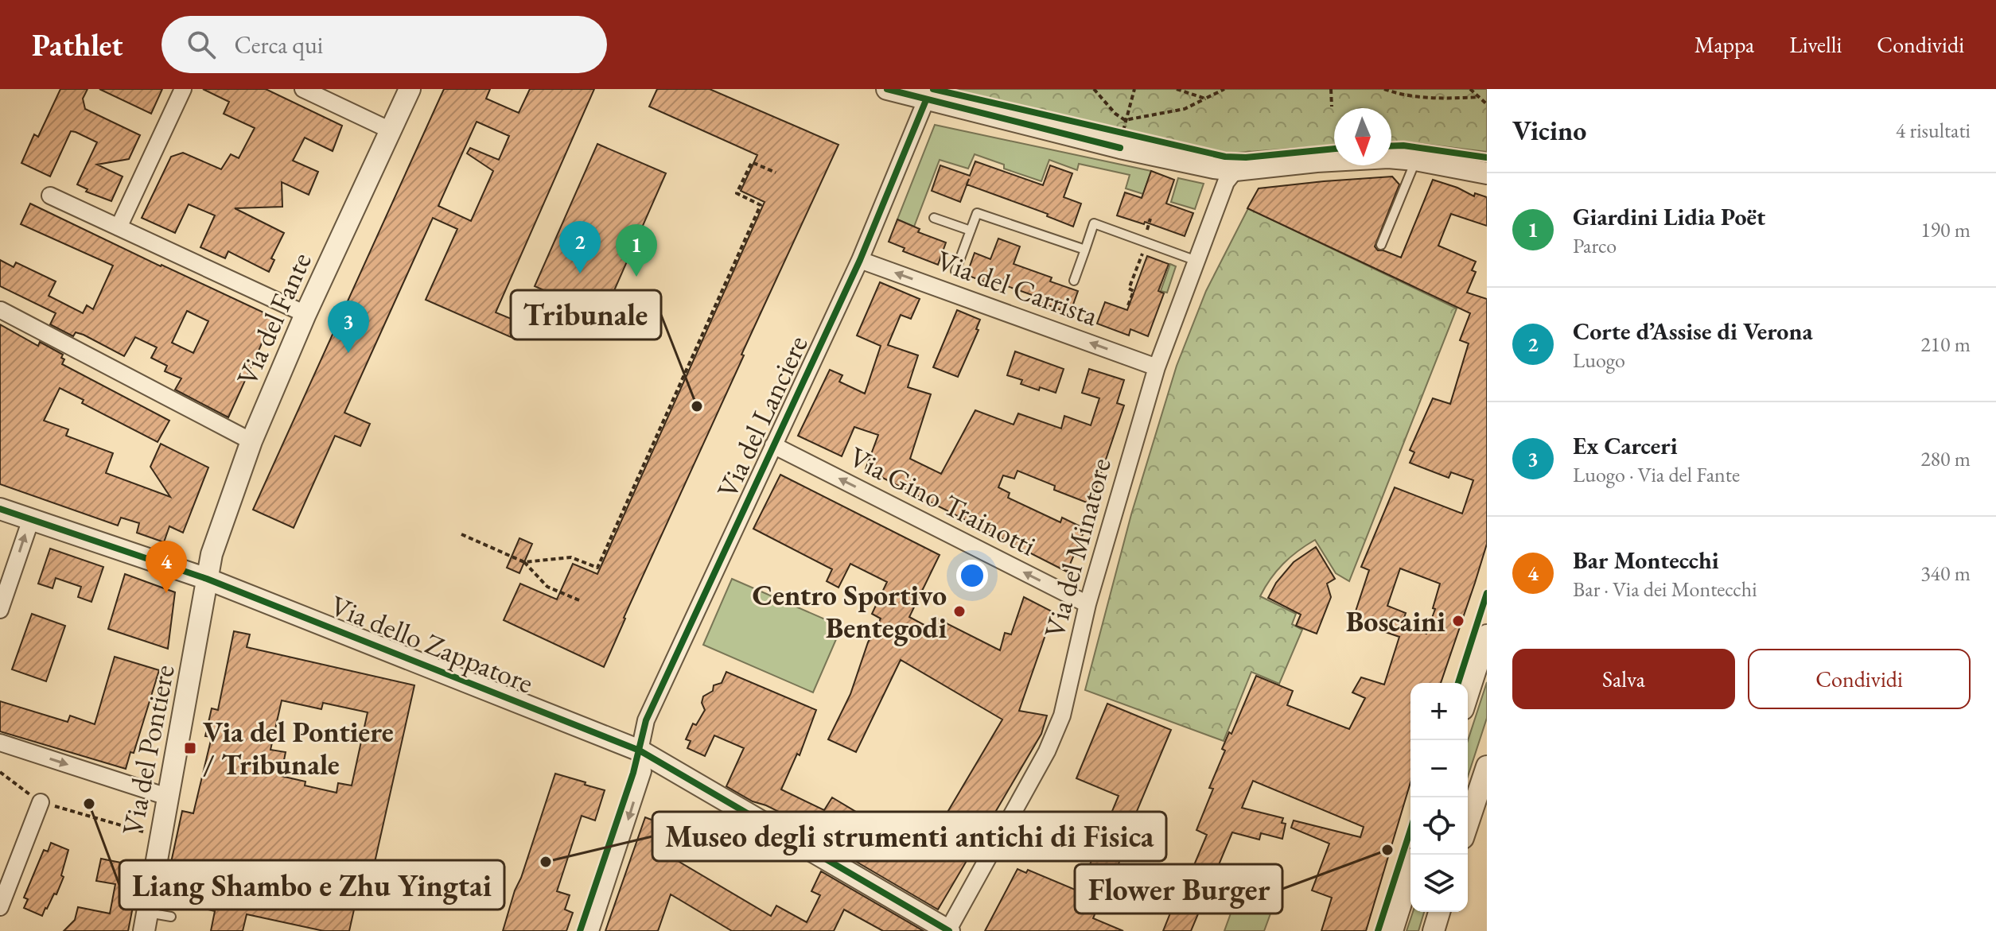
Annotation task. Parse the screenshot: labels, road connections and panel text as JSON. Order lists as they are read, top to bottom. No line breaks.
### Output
{"streets":{"street":["Via del Carrista","Via del Fante","Via del Lanciere","Via Gino Trainotti","Via del Minatore","Via dello Zappatore","Via del Pontiere"]},"crossings":[["Via del Carrista","Via del Lanciere"],["Via del Carrista","Via del Minatore"],["Via del Fante","Via dello Zappatore"],["Via del Fante","Via del Pontiere"],["Via del Lanciere","Via Gino Trainotti"],["Via del Lanciere","Via dello Zappatore"],["Via Gino Trainotti","Via del Minatore"],["Via del Minatore","Via dello Zappatore"],["Via dello Zappatore","Via del Pontiere"]],"one_way":["Via del Carrista","Via Gino Trainotti"],"places":{"other":["Tribunale","Centro Sportivo Bentegodi","Boscaini","Liang Shambo e Zhu Yingtai","Flower Burger","Museo degli strumenti antichi di Fisica"],"transit":["Via del Pontiere / Tribunale"]},"north":"bottom","page":{"header":"Pathlet","search":"Cerca qui","nav":["Mappa","Livelli","Condividi"],"heading":["Vicino","4 risultati"],"list":[{"mark":"1","name":"Giardini Lidia Poët","note":"Parco","value":"190 m"},{"mark":"2","name":"Corte d’Assise di Verona","note":"Luogo","value":"210 m"},{"mark":"3","name":"Ex Carceri","note":"Luogo · Via del Fante","value":"280 m"},{"mark":"4","name":"Bar Montecchi","note":"Bar · Via dei Montecchi","value":"340 m"}],"pins":["2","1","3","4"],"buttons":["Salva","Condividi"],"map_buttons":["+","−"]}}
